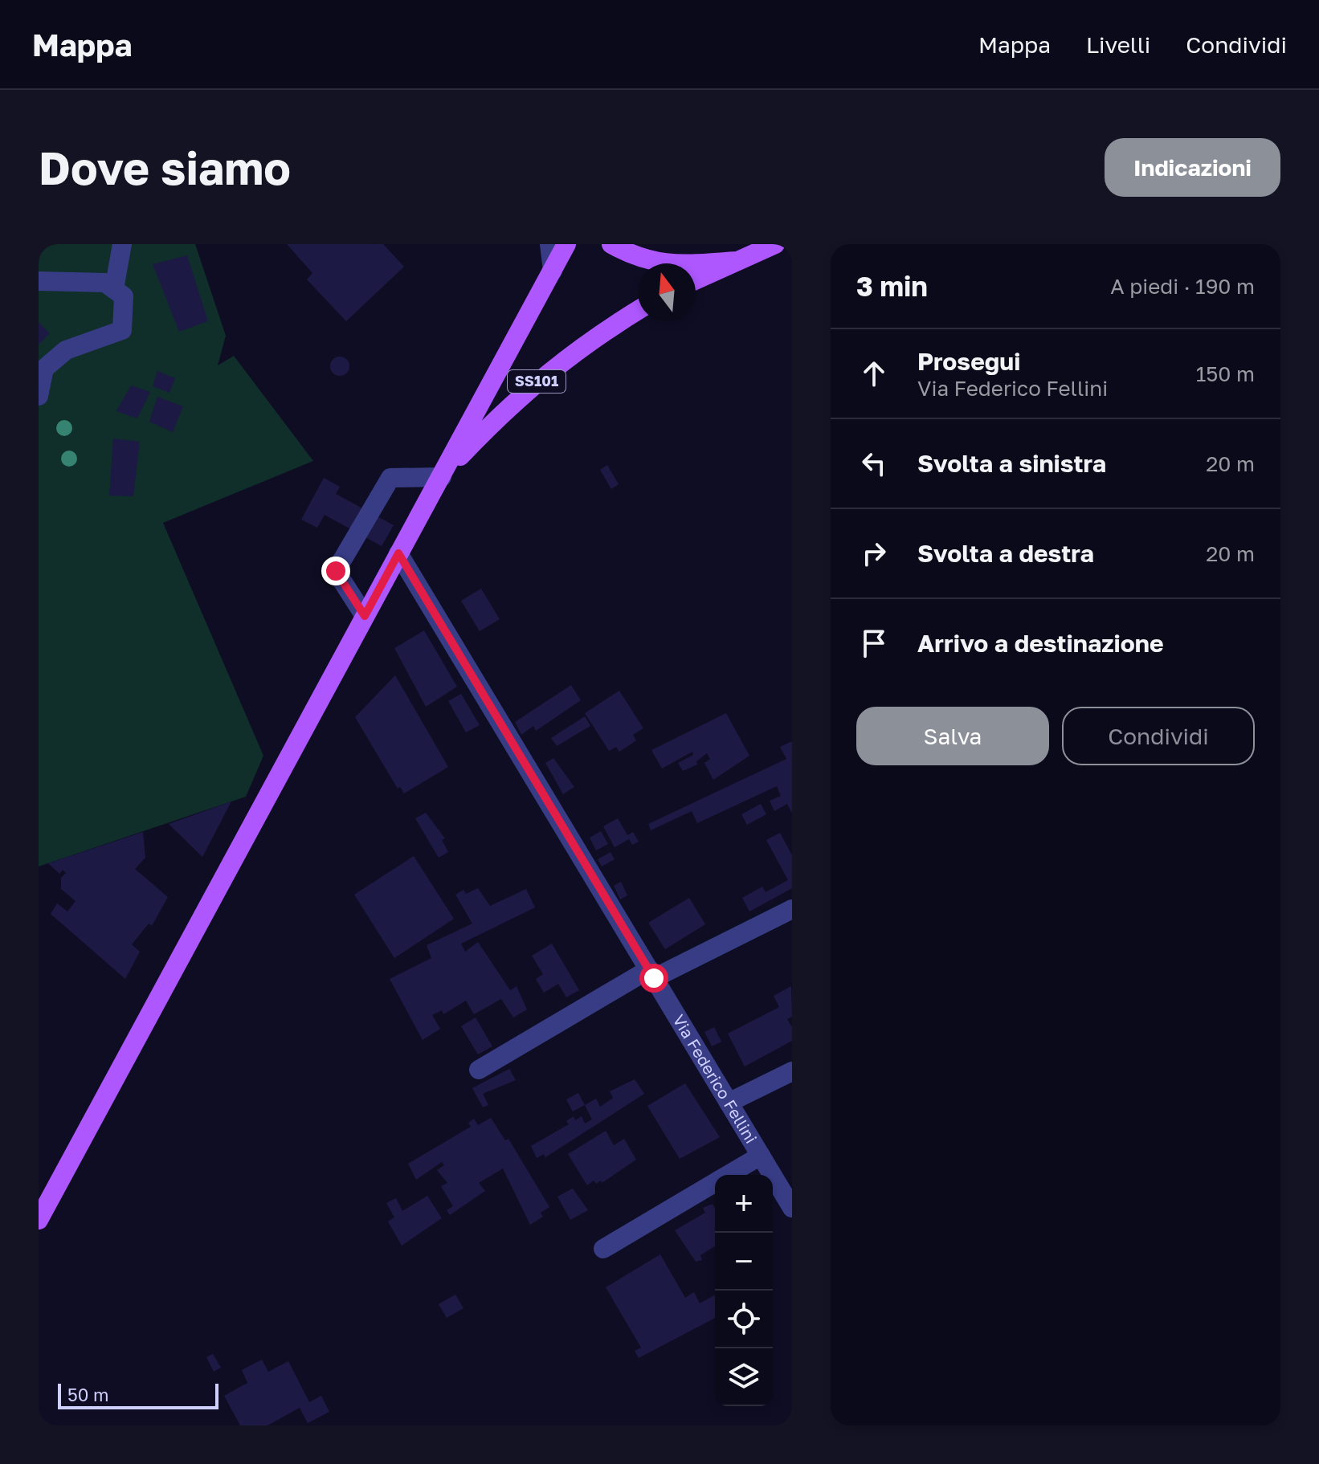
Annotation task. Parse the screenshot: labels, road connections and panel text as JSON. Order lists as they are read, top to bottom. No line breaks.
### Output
{"streets":{"main road":["SS101"],"street":["Via Federico Fellini"]},"scale_bar":"50 m","north":"top","page":{"header":"Mappa","nav":["Mappa","Livelli","Condividi"],"buttons":["Indicazioni",["Salva","Condividi"]],"title":"Dove siamo","heading":["3 min","A piedi · 190 m"],"list":[["Prosegui","Via Federico Fellini","150 m"],["Svolta a sinistra","20 m"],["Svolta a destra","20 m"],"Arrivo a destinazione"],"map_buttons":["+","−"],"scale":"50 m"}}
